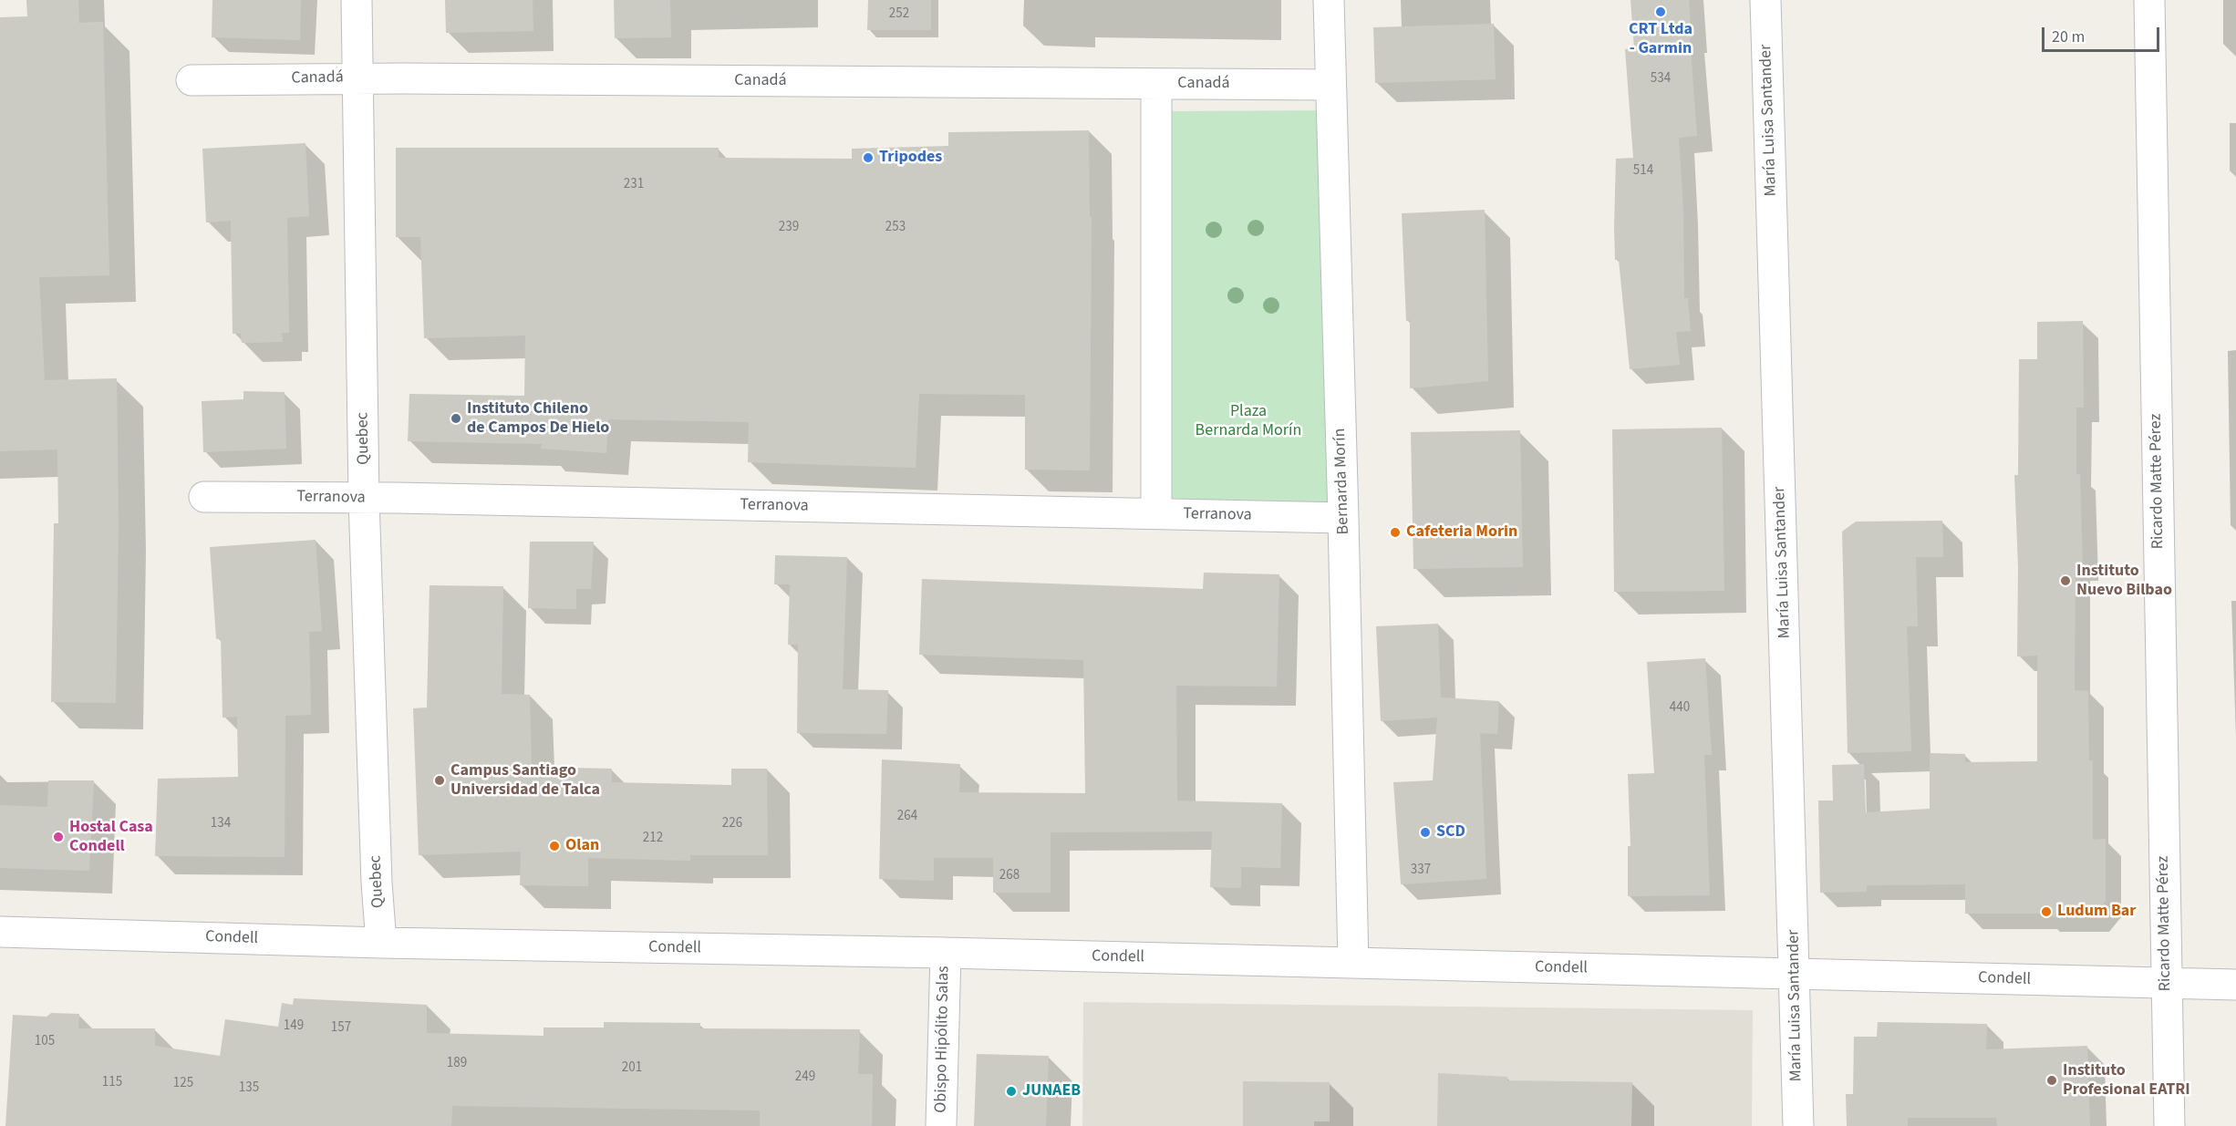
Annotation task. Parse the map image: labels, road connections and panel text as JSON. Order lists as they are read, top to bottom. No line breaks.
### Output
{"streets":{"street":["Canadá","María Luisa Santander","Quebec","Bernarda Morín","Ricardo Matte Pérez","Terranova","Condell","Obispo Hipólito Salas"]},"crossings":[["Canadá","Quebec"],["Canadá","Bernarda Morín"],["María Luisa Santander","Condell"],["Quebec","Terranova"],["Quebec","Condell"],["Bernarda Morín","Terranova"],["Bernarda Morín","Condell"],["Ricardo Matte Pérez","Condell"],["Condell","Obispo Hipólito Salas"]],"parks":["Plaza Bernarda Morín"],"places":["CRT Ltda - Garmin","Tripodes","Instituto Chileno de Campos De Hielo","Cafeteria Morin","Instituto Nuevo Bilbao","Campus Santiago Universidad de Talca","SCD","Hostal Casa Condell","Olan","Ludum Bar","Instituto Profesional EATRI","JUNAEB"],"house_numbers":["252","534","514","231","239","253","440","264","134","226","212","337","268","149","157","105","189","201","249","115","125","135"],"scale_bar":"20 m"}
